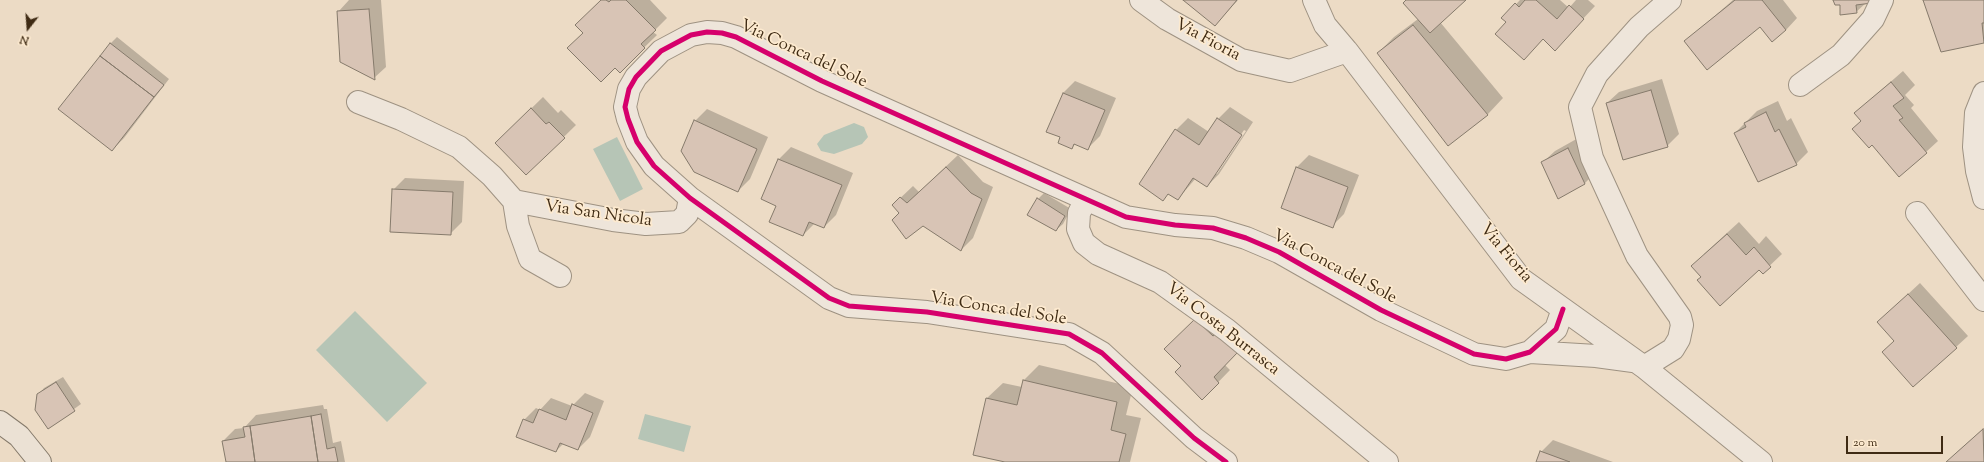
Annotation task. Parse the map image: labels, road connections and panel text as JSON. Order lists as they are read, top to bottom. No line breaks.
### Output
{"streets":{"street":["Via Fioria","Via Conca del Sole","Via San Nicola","Via Costa Burrasca"]},"crossings":[["Via Fioria","Via Conca del Sole"],["Via Conca del Sole","Via San Nicola"],["Via Conca del Sole","Via Costa Burrasca"]],"scale_bar":"20 m","north":"bottom"}
